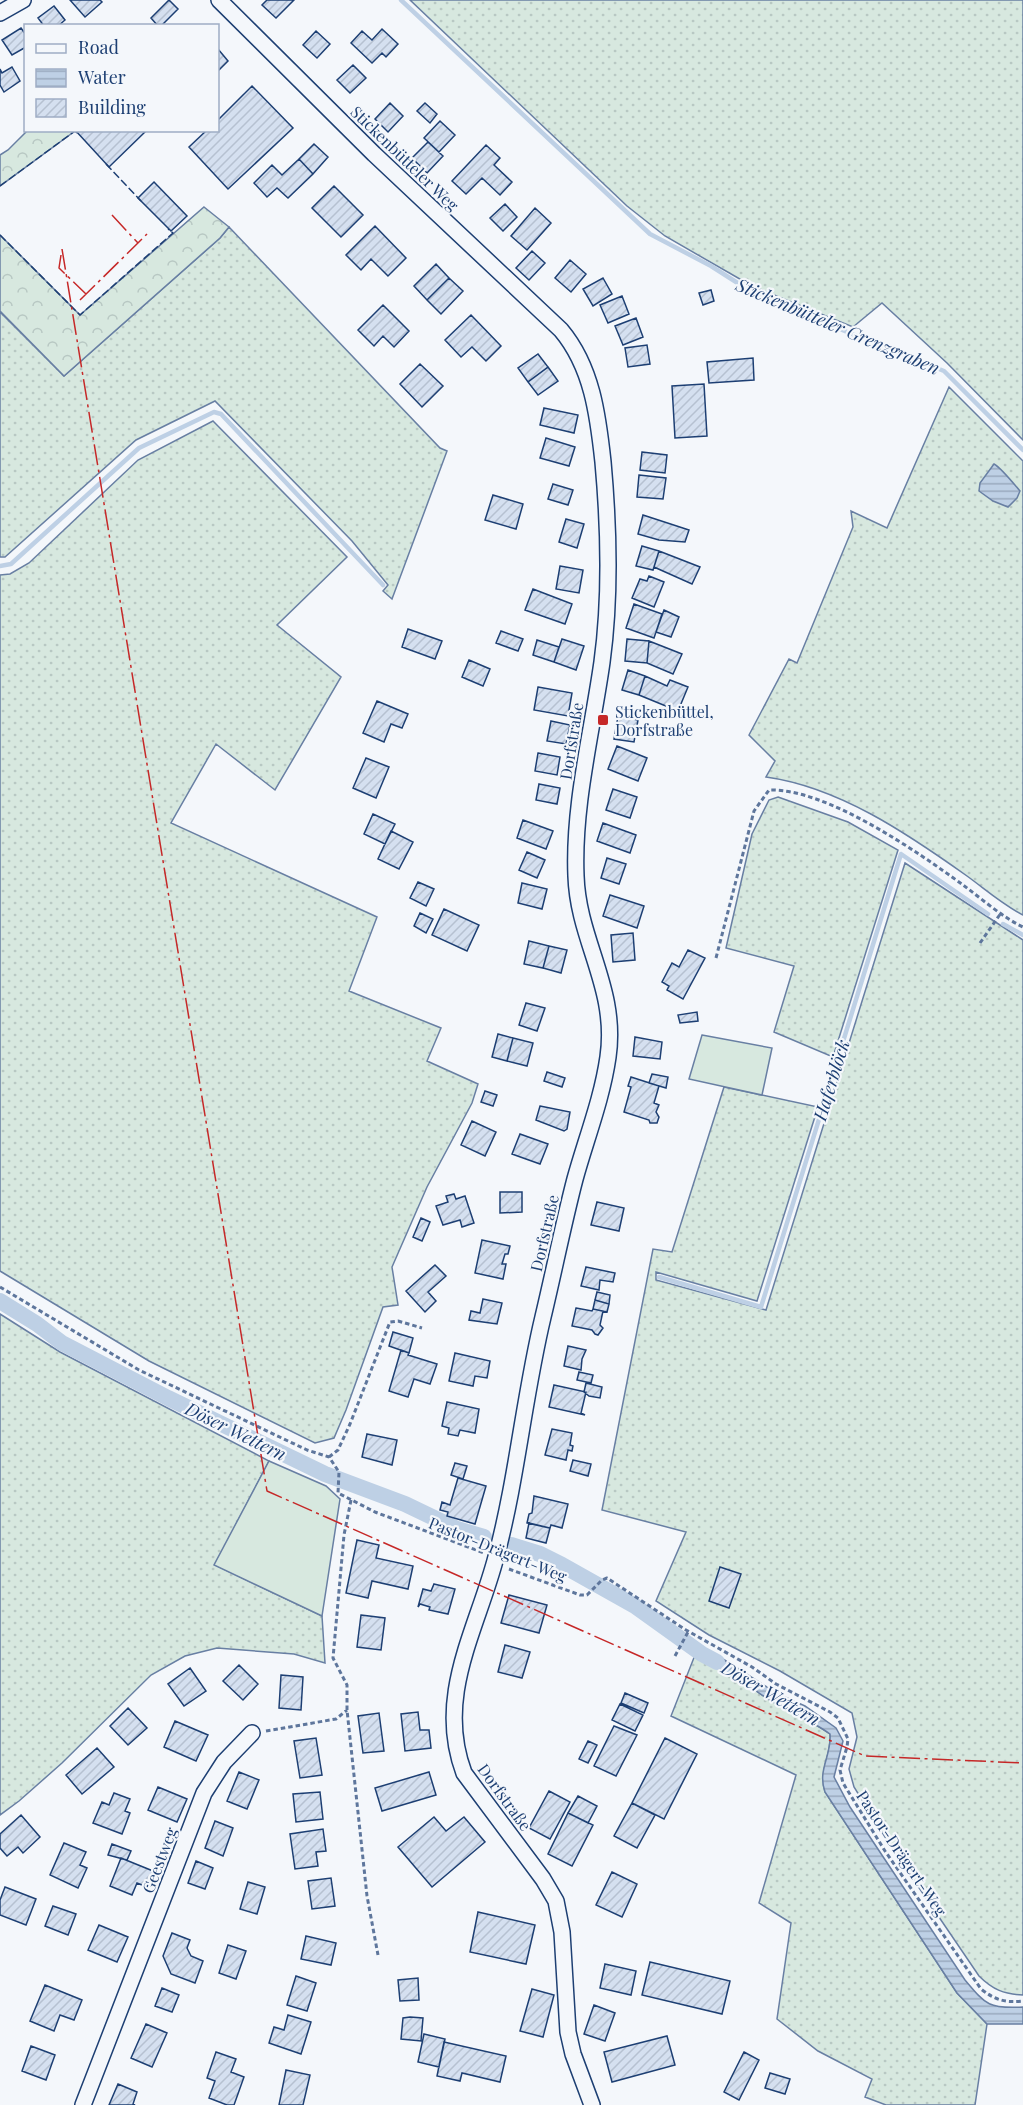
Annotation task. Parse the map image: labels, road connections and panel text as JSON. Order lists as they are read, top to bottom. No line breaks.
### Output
{"streets":{"street":["Stickenbütteler Weg","Dorfstraße","Geestweg"],"path":["Pastor-Drägert-Weg"]},"crossings":[["Stickenbütteler Weg","Dorfstraße"],["Dorfstraße","Pastor-Drägert-Weg"]],"water":["Stickenbütteler Grenzgraben","Haferblöck","Döser Wettern"],"places":{"transit":["Stickenbüttel, Dorfstraße"]},"legend":["Road","Water","Building"]}
